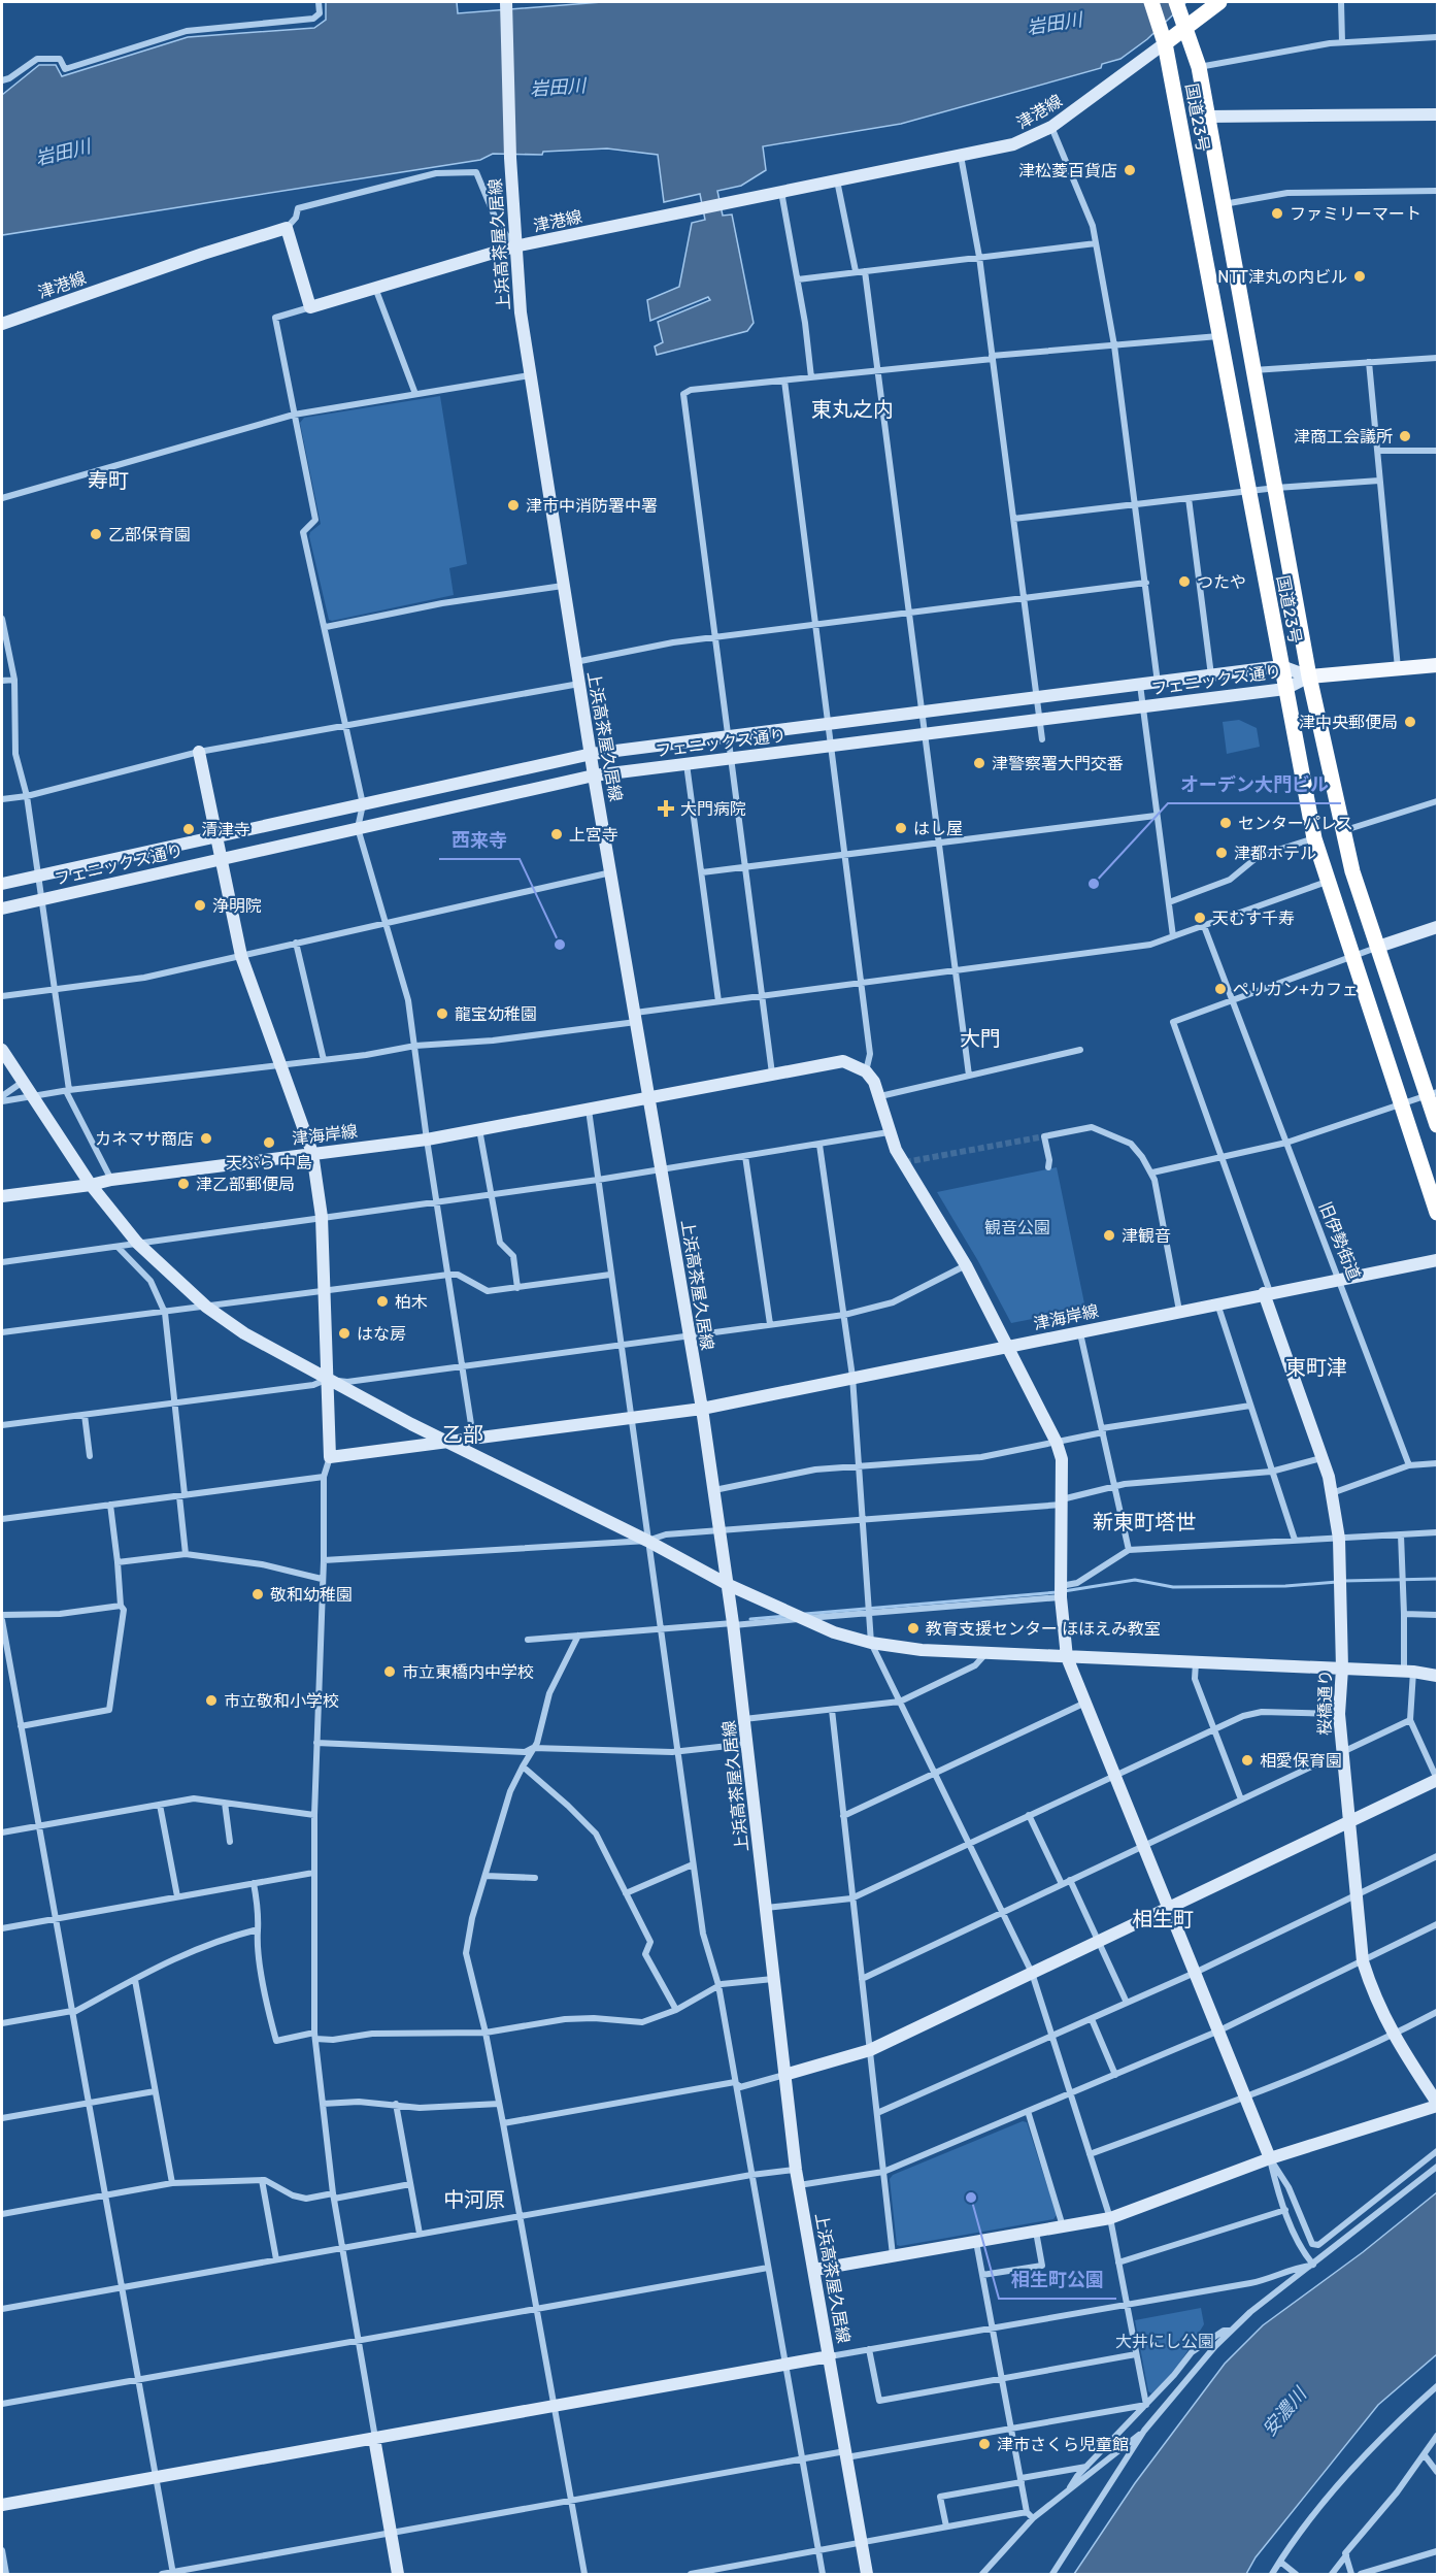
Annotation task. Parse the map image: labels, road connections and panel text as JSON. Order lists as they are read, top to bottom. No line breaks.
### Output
{"streets":{"highway":["国道23号"],"street":["津港線","上浜高茶屋久居線","フェニックス通り","津海岸線","旧伊勢街道","桜橋通り"]},"crossings":[["津港線","国道23号"],["津港線","上浜高茶屋久居線"],["国道23号","フェニックス通り"],["上浜高茶屋久居線","フェニックス通り"],["上浜高茶屋久居線","津海岸線"],["津海岸線","旧伊勢街道"],["津海岸線","桜橋通り"]],"districts":["東丸之内","寿町","大門","東町津","乙部","新東町塔世","相生町","中河原"],"water":["岩田川","安濃川"],"parks":["観音公園","大井にし公園"],"places":{"other":["津松菱百貨店","ファミリーマート","NTT津丸の内ビル","津商工会議所","津市中消防署中署","乙部保育園","つたや","津中央郵便局","津警察署大門交番","センターパレス","はし屋","清津寺","上宮寺","津都ホテル","オーデン大門ビル","浄明院","天むす千寿","西来寺","ペリカン+カフェ","龍宝幼稚園","カネマサ商店","天ぷら 中島","津乙部郵便局","津観音","柏木","はな房","敬和幼稚園","教育支援センター ほほえみ教室","市立東橋内中学校","市立敬和小学校","相愛保育園","相生町公園","津市さくら児童館"],"health":["大門病院"]}}
